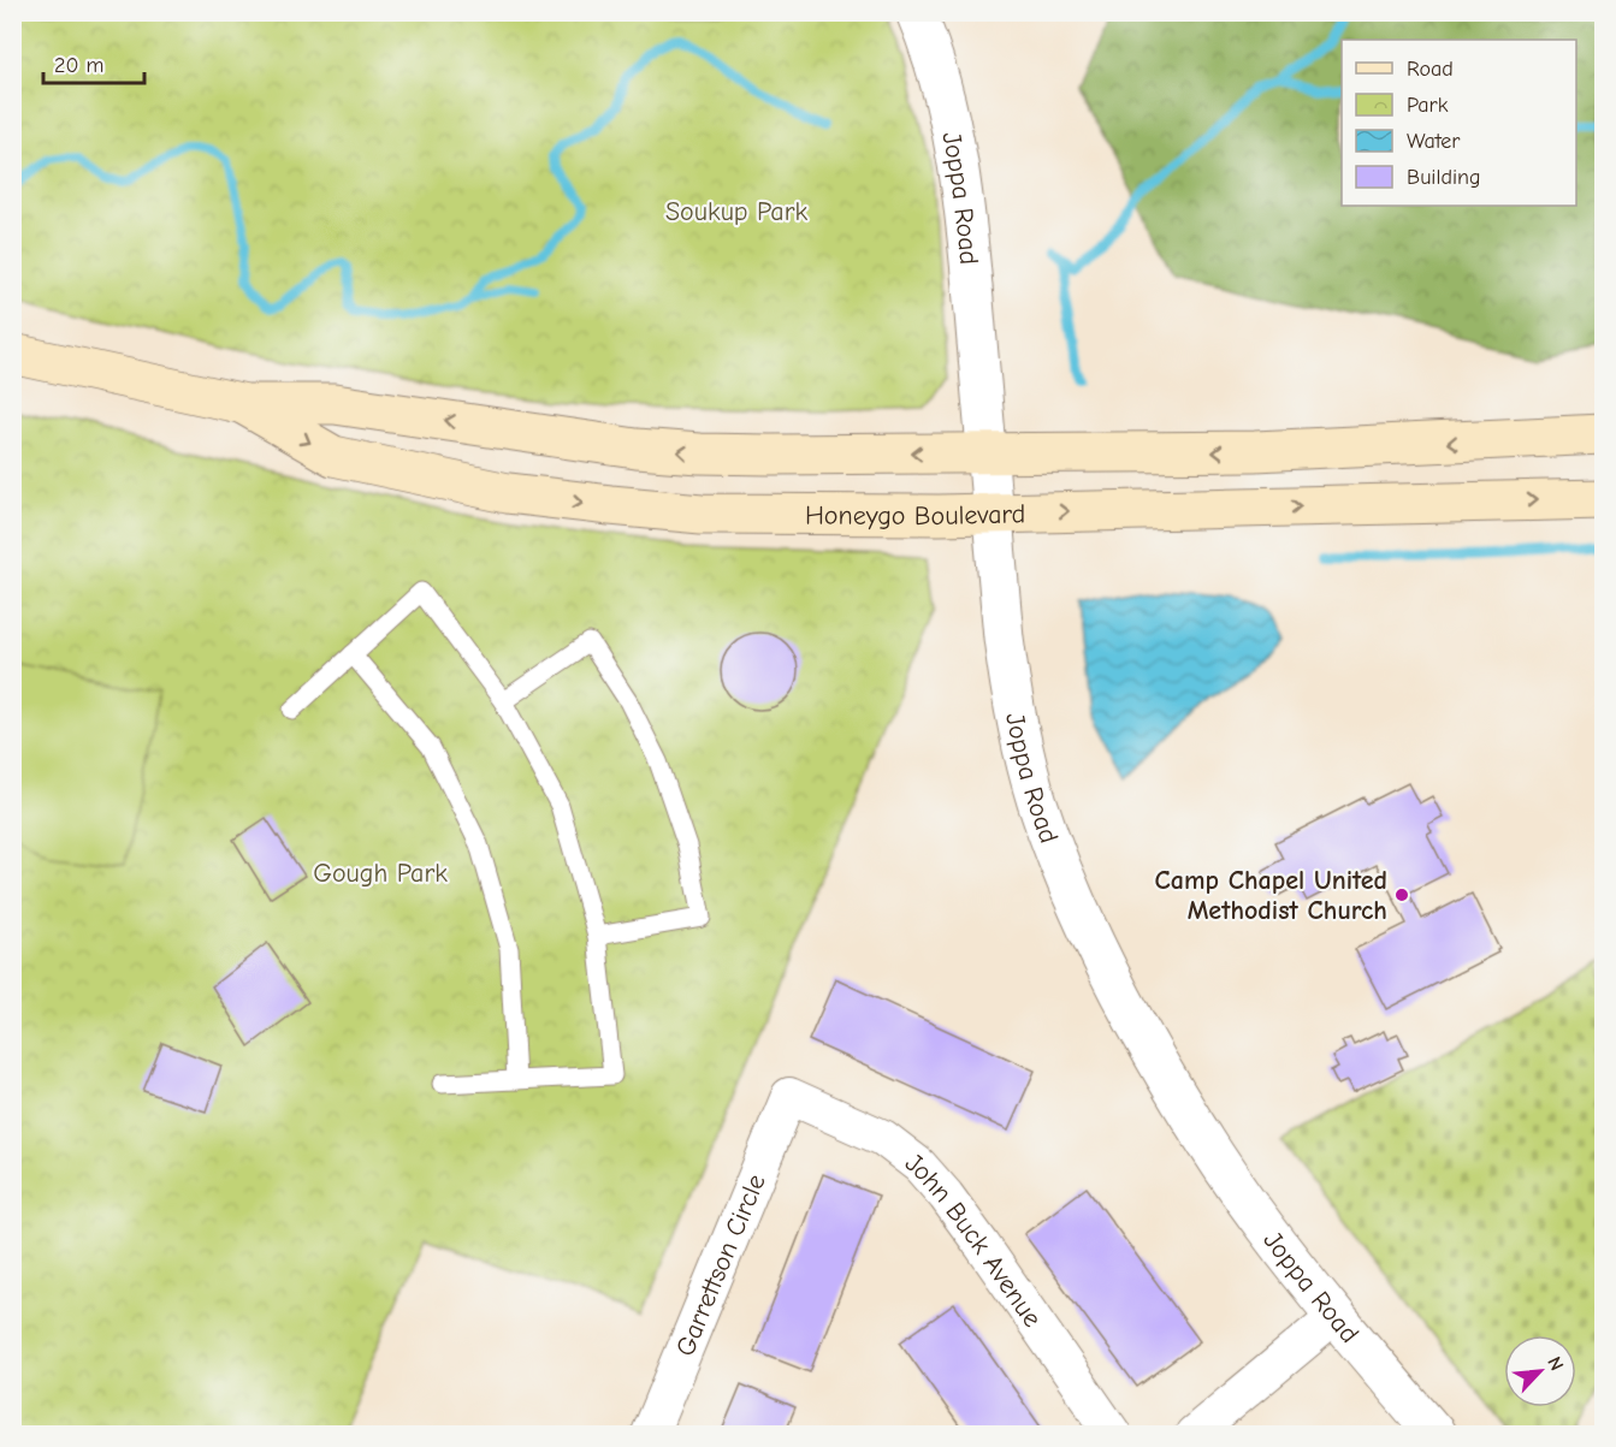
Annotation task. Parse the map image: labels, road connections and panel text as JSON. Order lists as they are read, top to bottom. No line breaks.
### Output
{"streets":{"main road":["Honeygo Boulevard"],"street":["Joppa Road","John Buck Avenue","Garrettson Circle"]},"crossings":[["Joppa Road","Honeygo Boulevard"],["John Buck Avenue","Garrettson Circle"]],"parks":["Soukup Park","Gough Park"],"places":["Camp Chapel United Methodist Church"],"legend":["Road","Park","Water","Building"],"scale_bar":"20 m","north":"top right"}
